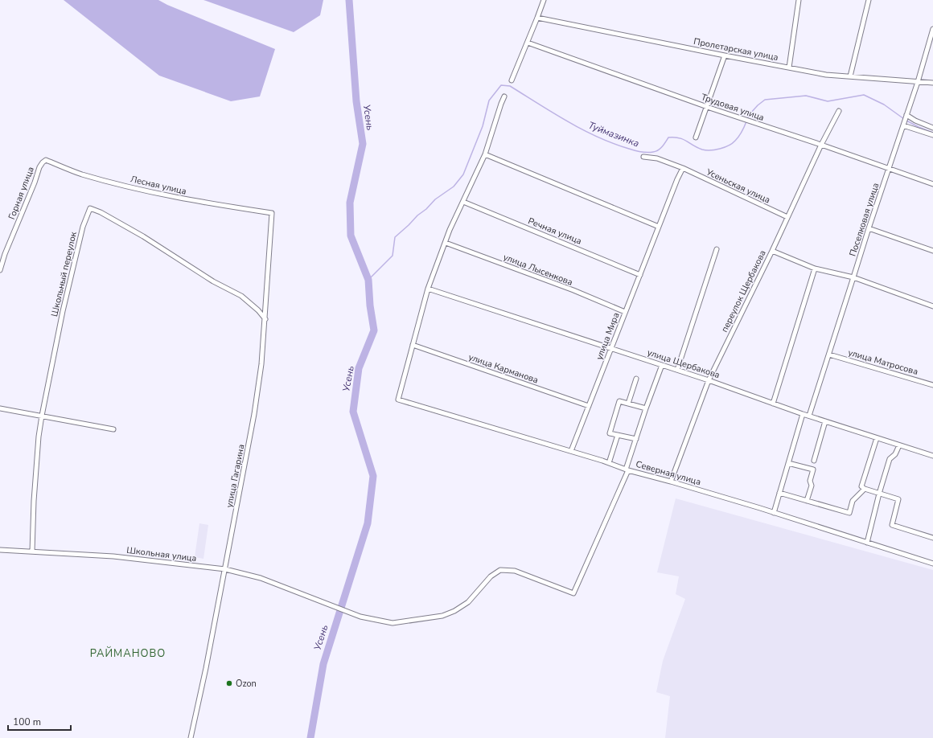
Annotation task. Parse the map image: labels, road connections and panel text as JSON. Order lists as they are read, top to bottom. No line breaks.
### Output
{"streets":{"street":["Пролетарская улица","Трудовая улица","Лесная улица","Усеньская улица","Горная улица","Поселковая улица","Речная улица","улица Лысенкова","Школьный переулок","переулок Щербакова","улица Мира","улица Матросова","улица Щербакова","улица Карманова","Северная улица","улица Гагарина","Школьная улица"]},"crossings":[["Пролетарская улица","Поселковая улица"],["Трудовая улица","Поселковая улица"],["Трудовая улица","переулок Щербакова"],["Лесная улица","Горная улица"],["Лесная улица","улица Гагарина"],["Усеньская улица","переулок Щербакова"],["Усеньская улица","улица Мира"],["Поселковая улица","улица Матросова"],["Поселковая улица","улица Щербакова"],["Речная улица","улица Мира"],["улица Лысенкова","улица Мира"],["Школьный переулок","улица Гагарина"],["Школьный переулок","Школьная улица"],["переулок Щербакова","улица Щербакова"],["переулок Щербакова","Северная улица"],["улица Мира","улица Щербакова"],["улица Мира","улица Карманова"],["улица Мира","Северная улица"],["улица Карманова","Северная улица"],["Северная улица","Школьная улица"],["улица Гагарина","Школьная улица"]],"districts":["РАЙМАНОВО"],"water":["Усень","Туймазинка"],"places":["Ozon"],"scale_bar":"100 m"}
